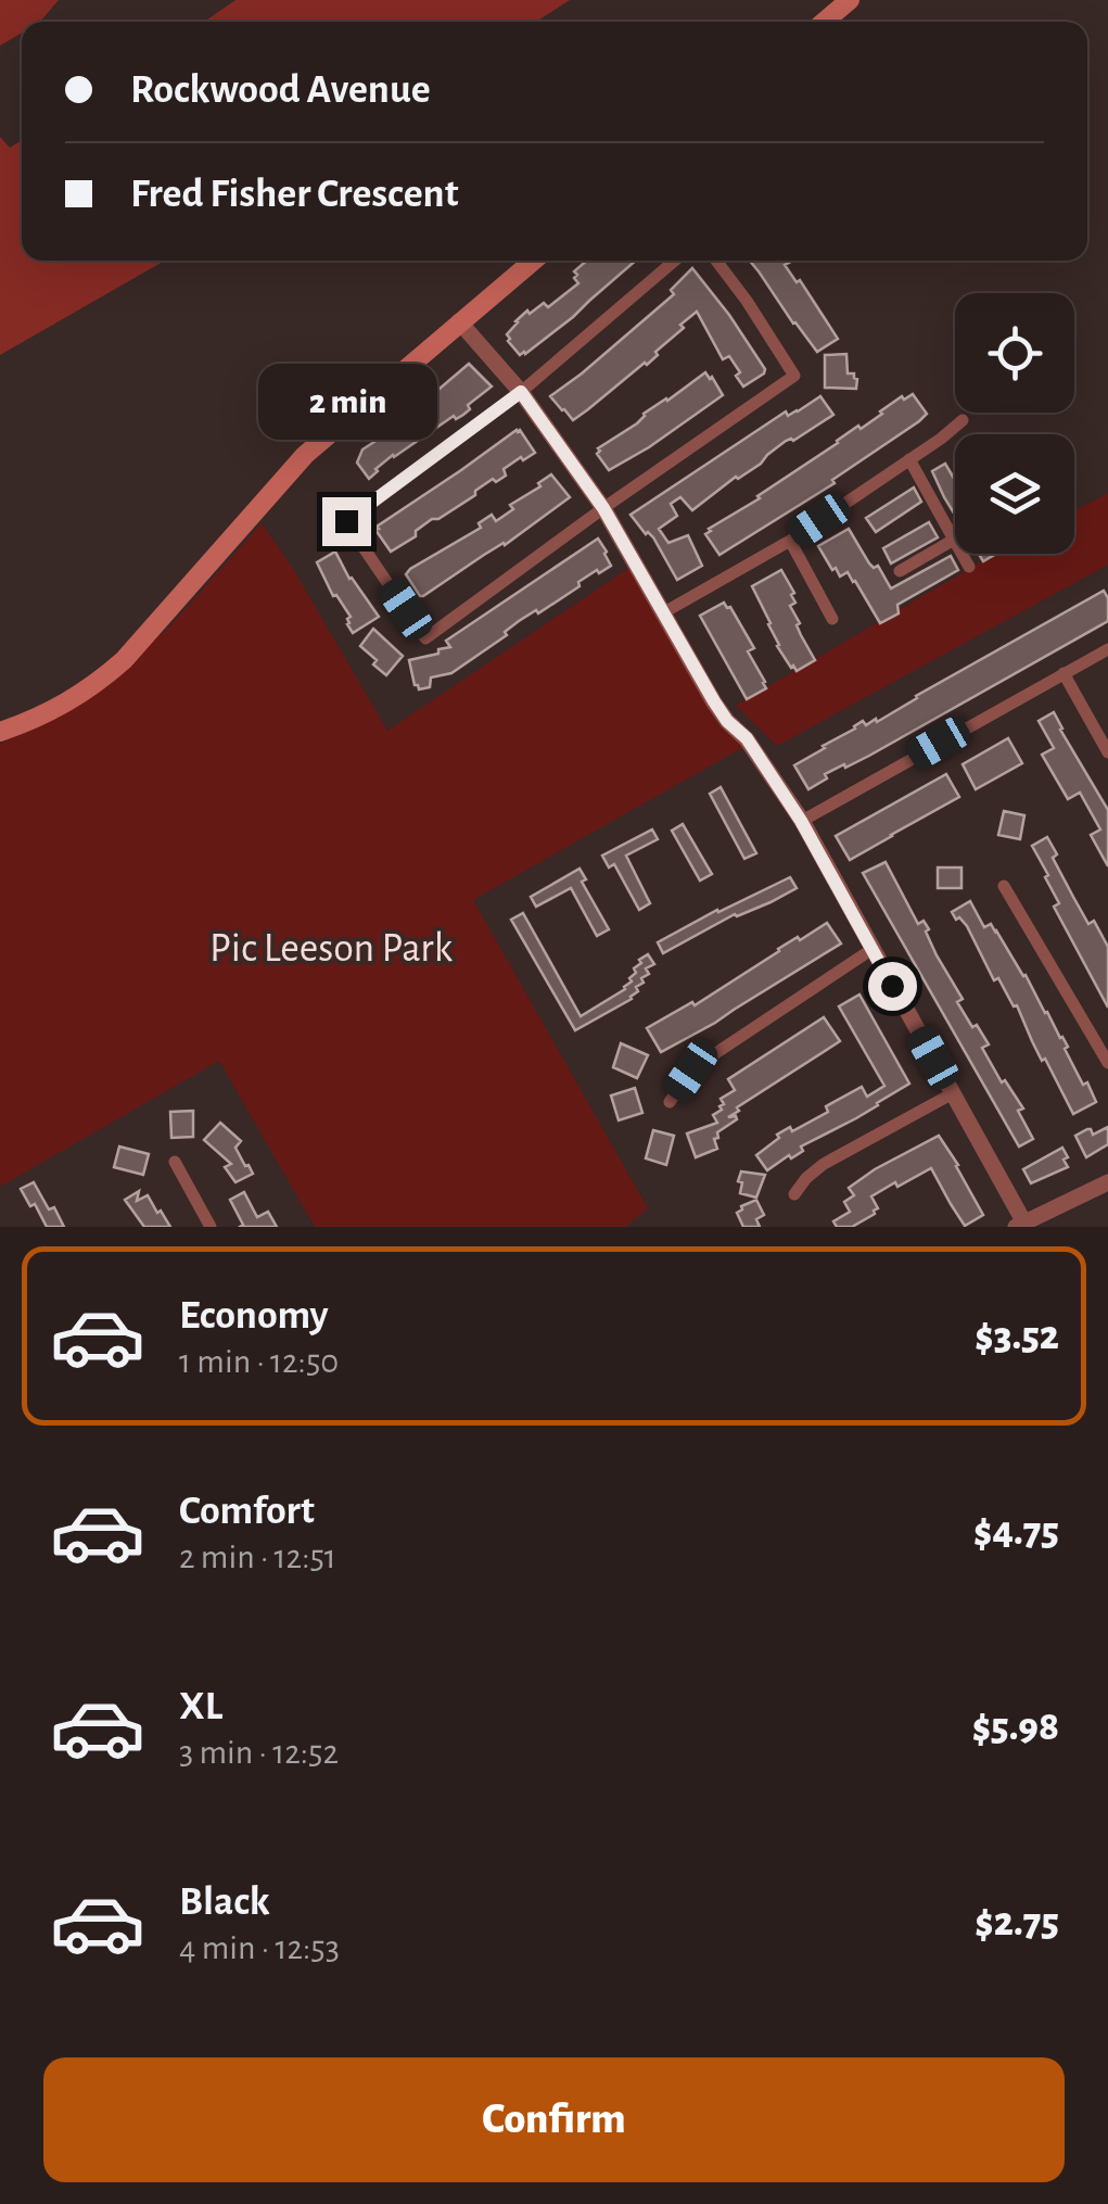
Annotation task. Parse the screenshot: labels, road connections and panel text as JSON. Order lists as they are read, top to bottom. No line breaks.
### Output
{"parks":["Pic Leeson Park"],"page":{"banner":["Rockwood Avenue","Fred Fisher Crescent"],"bubble":"2 min","list":[{"name":"Economy","note":"1 min · 12:50","value":"$3.52"},{"name":"Comfort","note":"2 min · 12:51","value":"$4.75"},{"name":"XL","note":"3 min · 12:52","value":"$5.98"},{"name":"Black","note":"4 min · 12:53","value":"$2.75"}],"buttons":"Confirm"}}
